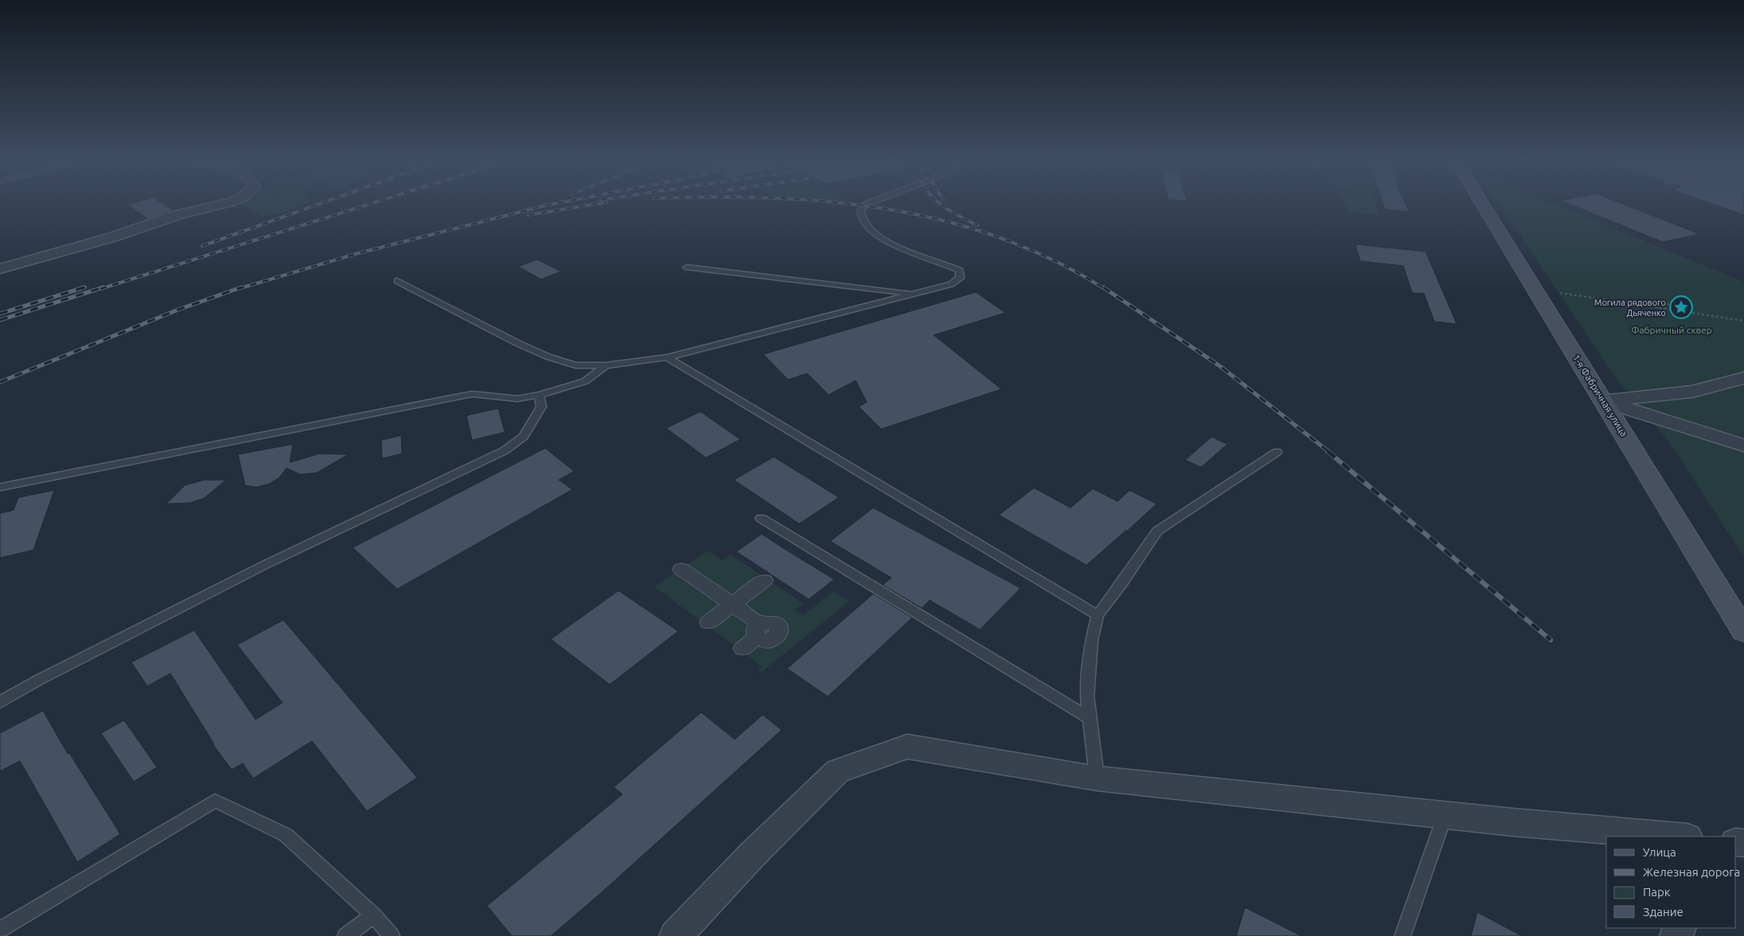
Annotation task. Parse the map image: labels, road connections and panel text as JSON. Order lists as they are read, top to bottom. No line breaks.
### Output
{"streets":{"main road":["1-я Фабричная улица"]},"parks":["Фабричный сквер"],"places":{"place":["Могила рядового Дьяченко"]},"legend":["Улица","Железная дорога","Парк","Здание"]}
